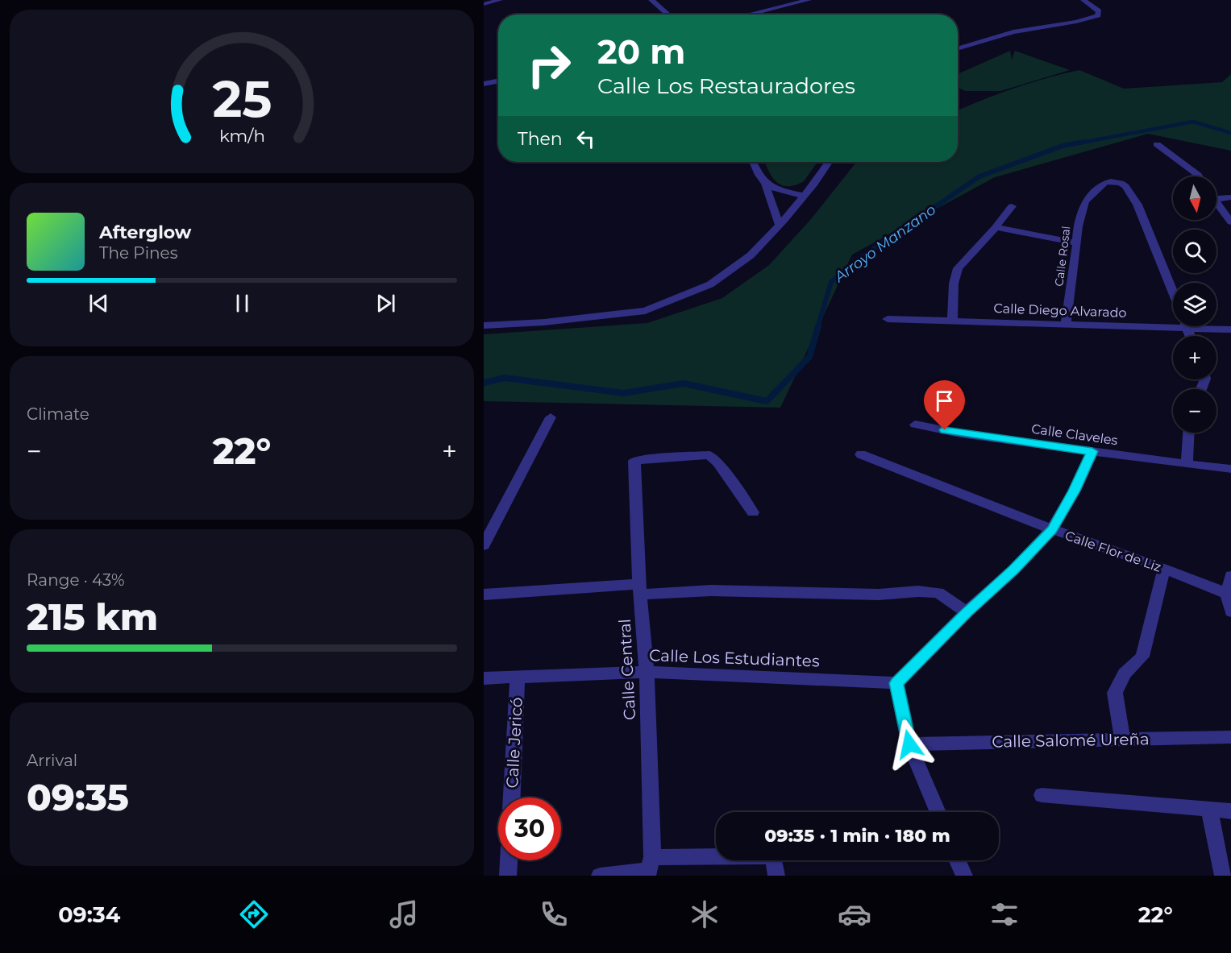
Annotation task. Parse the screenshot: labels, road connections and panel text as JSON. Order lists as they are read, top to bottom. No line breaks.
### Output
{"streets":{"street":["Calle Rosal","Calle Diego Alvarado","Calle Claveles","Calle Flor de Liz","Calle Los Estudiantes","Calle Central","Calle Salomé Ureña","Calle Jericó"]},"crossings":[["Calle Rosal","Calle Diego Alvarado"],["Calle Los Estudiantes","Calle Central"],["Calle Los Estudiantes","Calle Jericó"]],"water":["Arroyo Manzano"],"north":"bottom","page":{"turn":["20 m","Calle Los Restauradores"],"then":"Then","map_buttons":["+","−"],"song":["Afterglow","The Pines"],"tile":["Climate",["Range · 43%","215 km"],["Arrival","09:35"]],"heat":["−","22°","+"],"limit":"30","trip":"09:35 · 1 min · 180 m","tabs":["09:34","22°"],"gauge":["25","km/h"]}}
